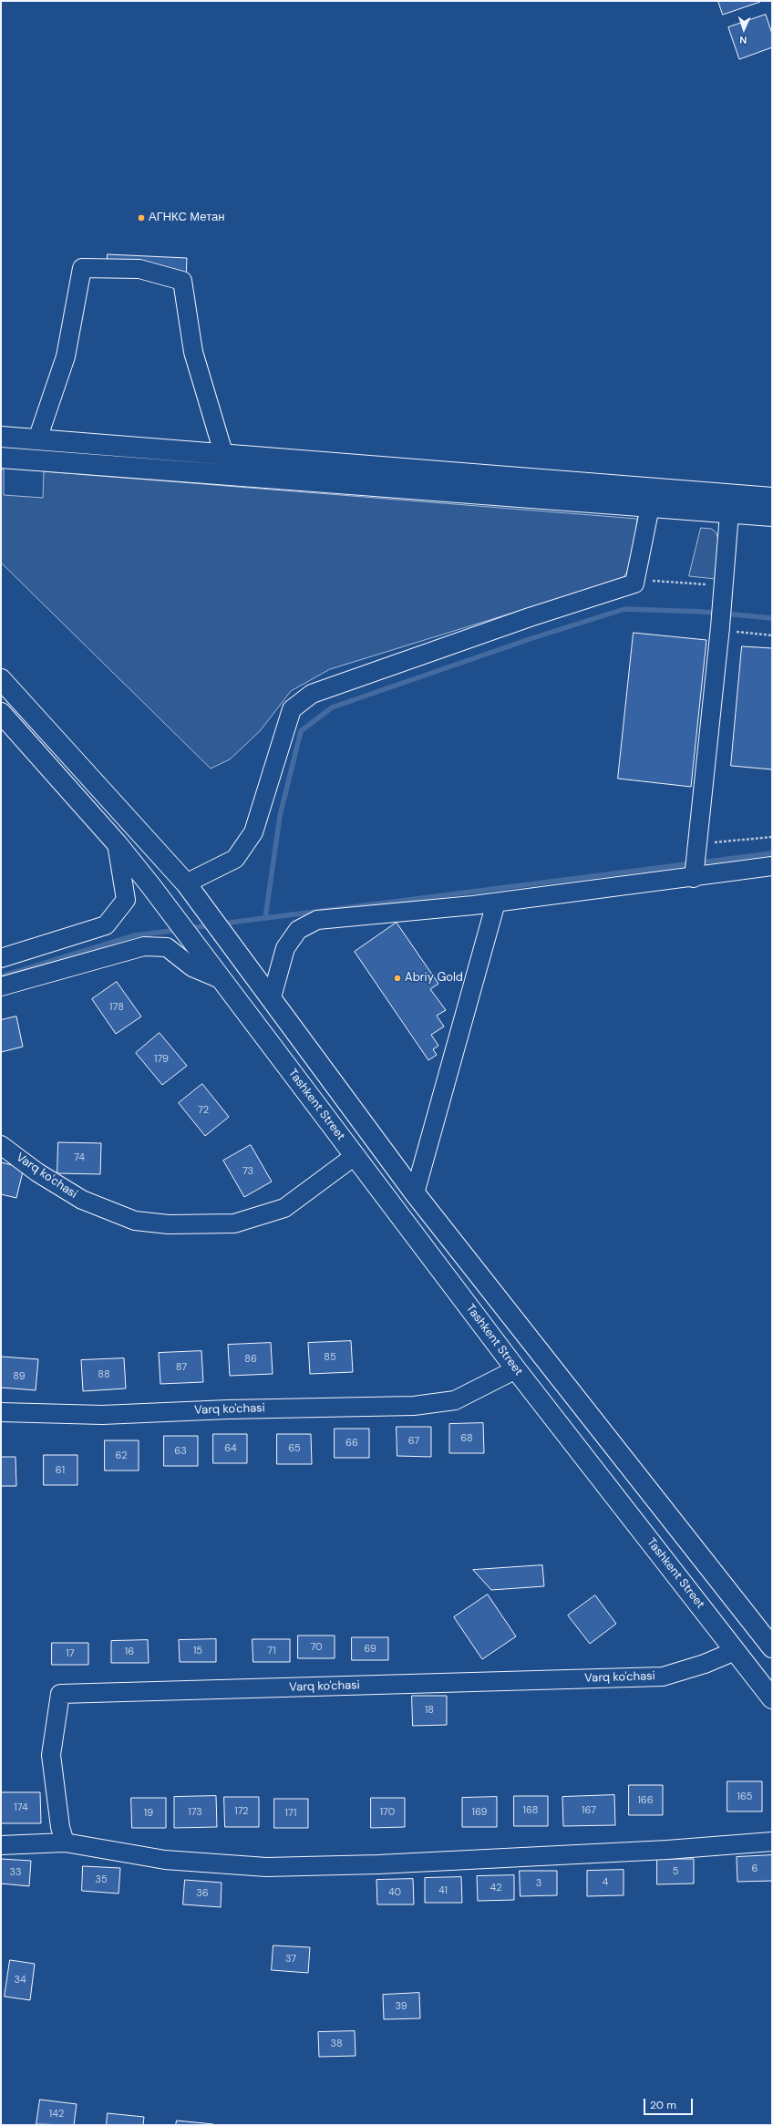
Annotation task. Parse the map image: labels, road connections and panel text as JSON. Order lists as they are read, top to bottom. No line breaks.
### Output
{"streets":{"main road":["Tashkent Street"],"street":["Varq ko'chasi"]},"crossings":[["Tashkent Street","Varq ko'chasi"]],"places":["АГНКС Метан","Abriy Gold"],"house_numbers":["178","179","72","74","73","85","86","87","88","89","68","67","66","64","65","63","62","61","70","69","15","71","16","17","18","165","166","174","168","167","172","173","170","169","19","171","6","5","33","35","4","3","42","41","40","36","37","34","39","38","142"],"scale_bar":"20 m","north":"bottom"}
